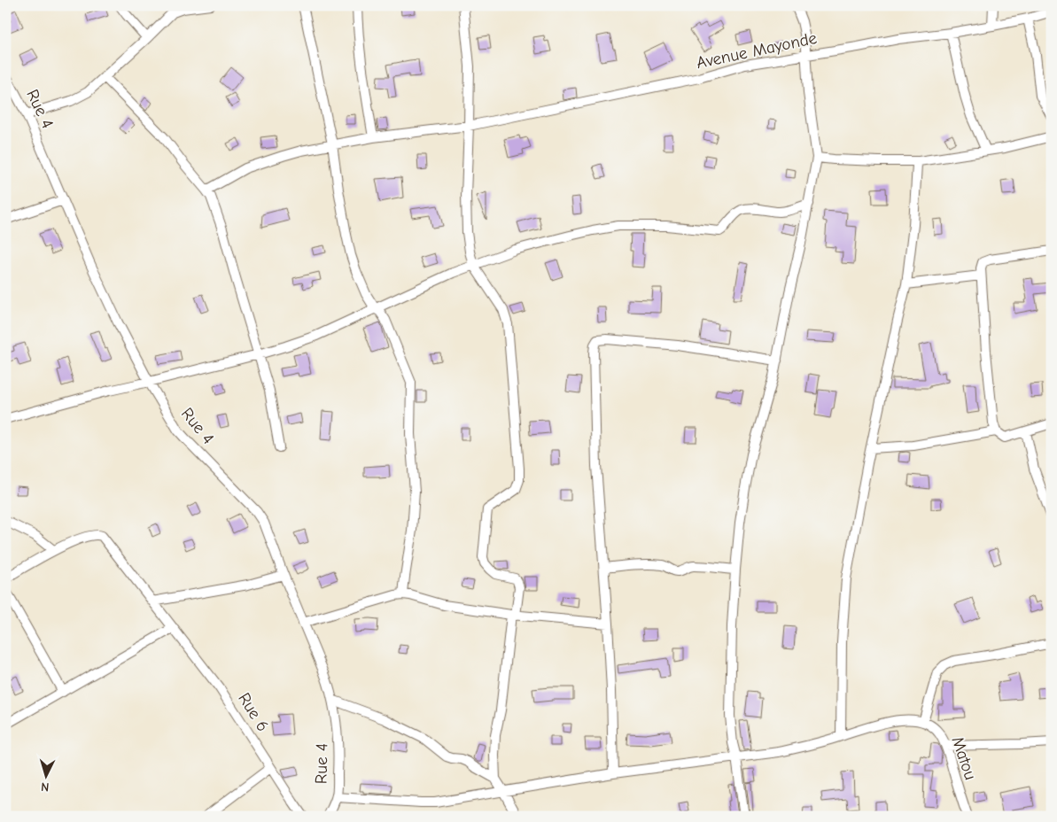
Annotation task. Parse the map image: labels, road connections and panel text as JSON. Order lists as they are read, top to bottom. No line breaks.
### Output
{"streets":{"street":["Avenue Mayonde","Rue 4","Rue 6","Matou"]},"north":"bottom"}
